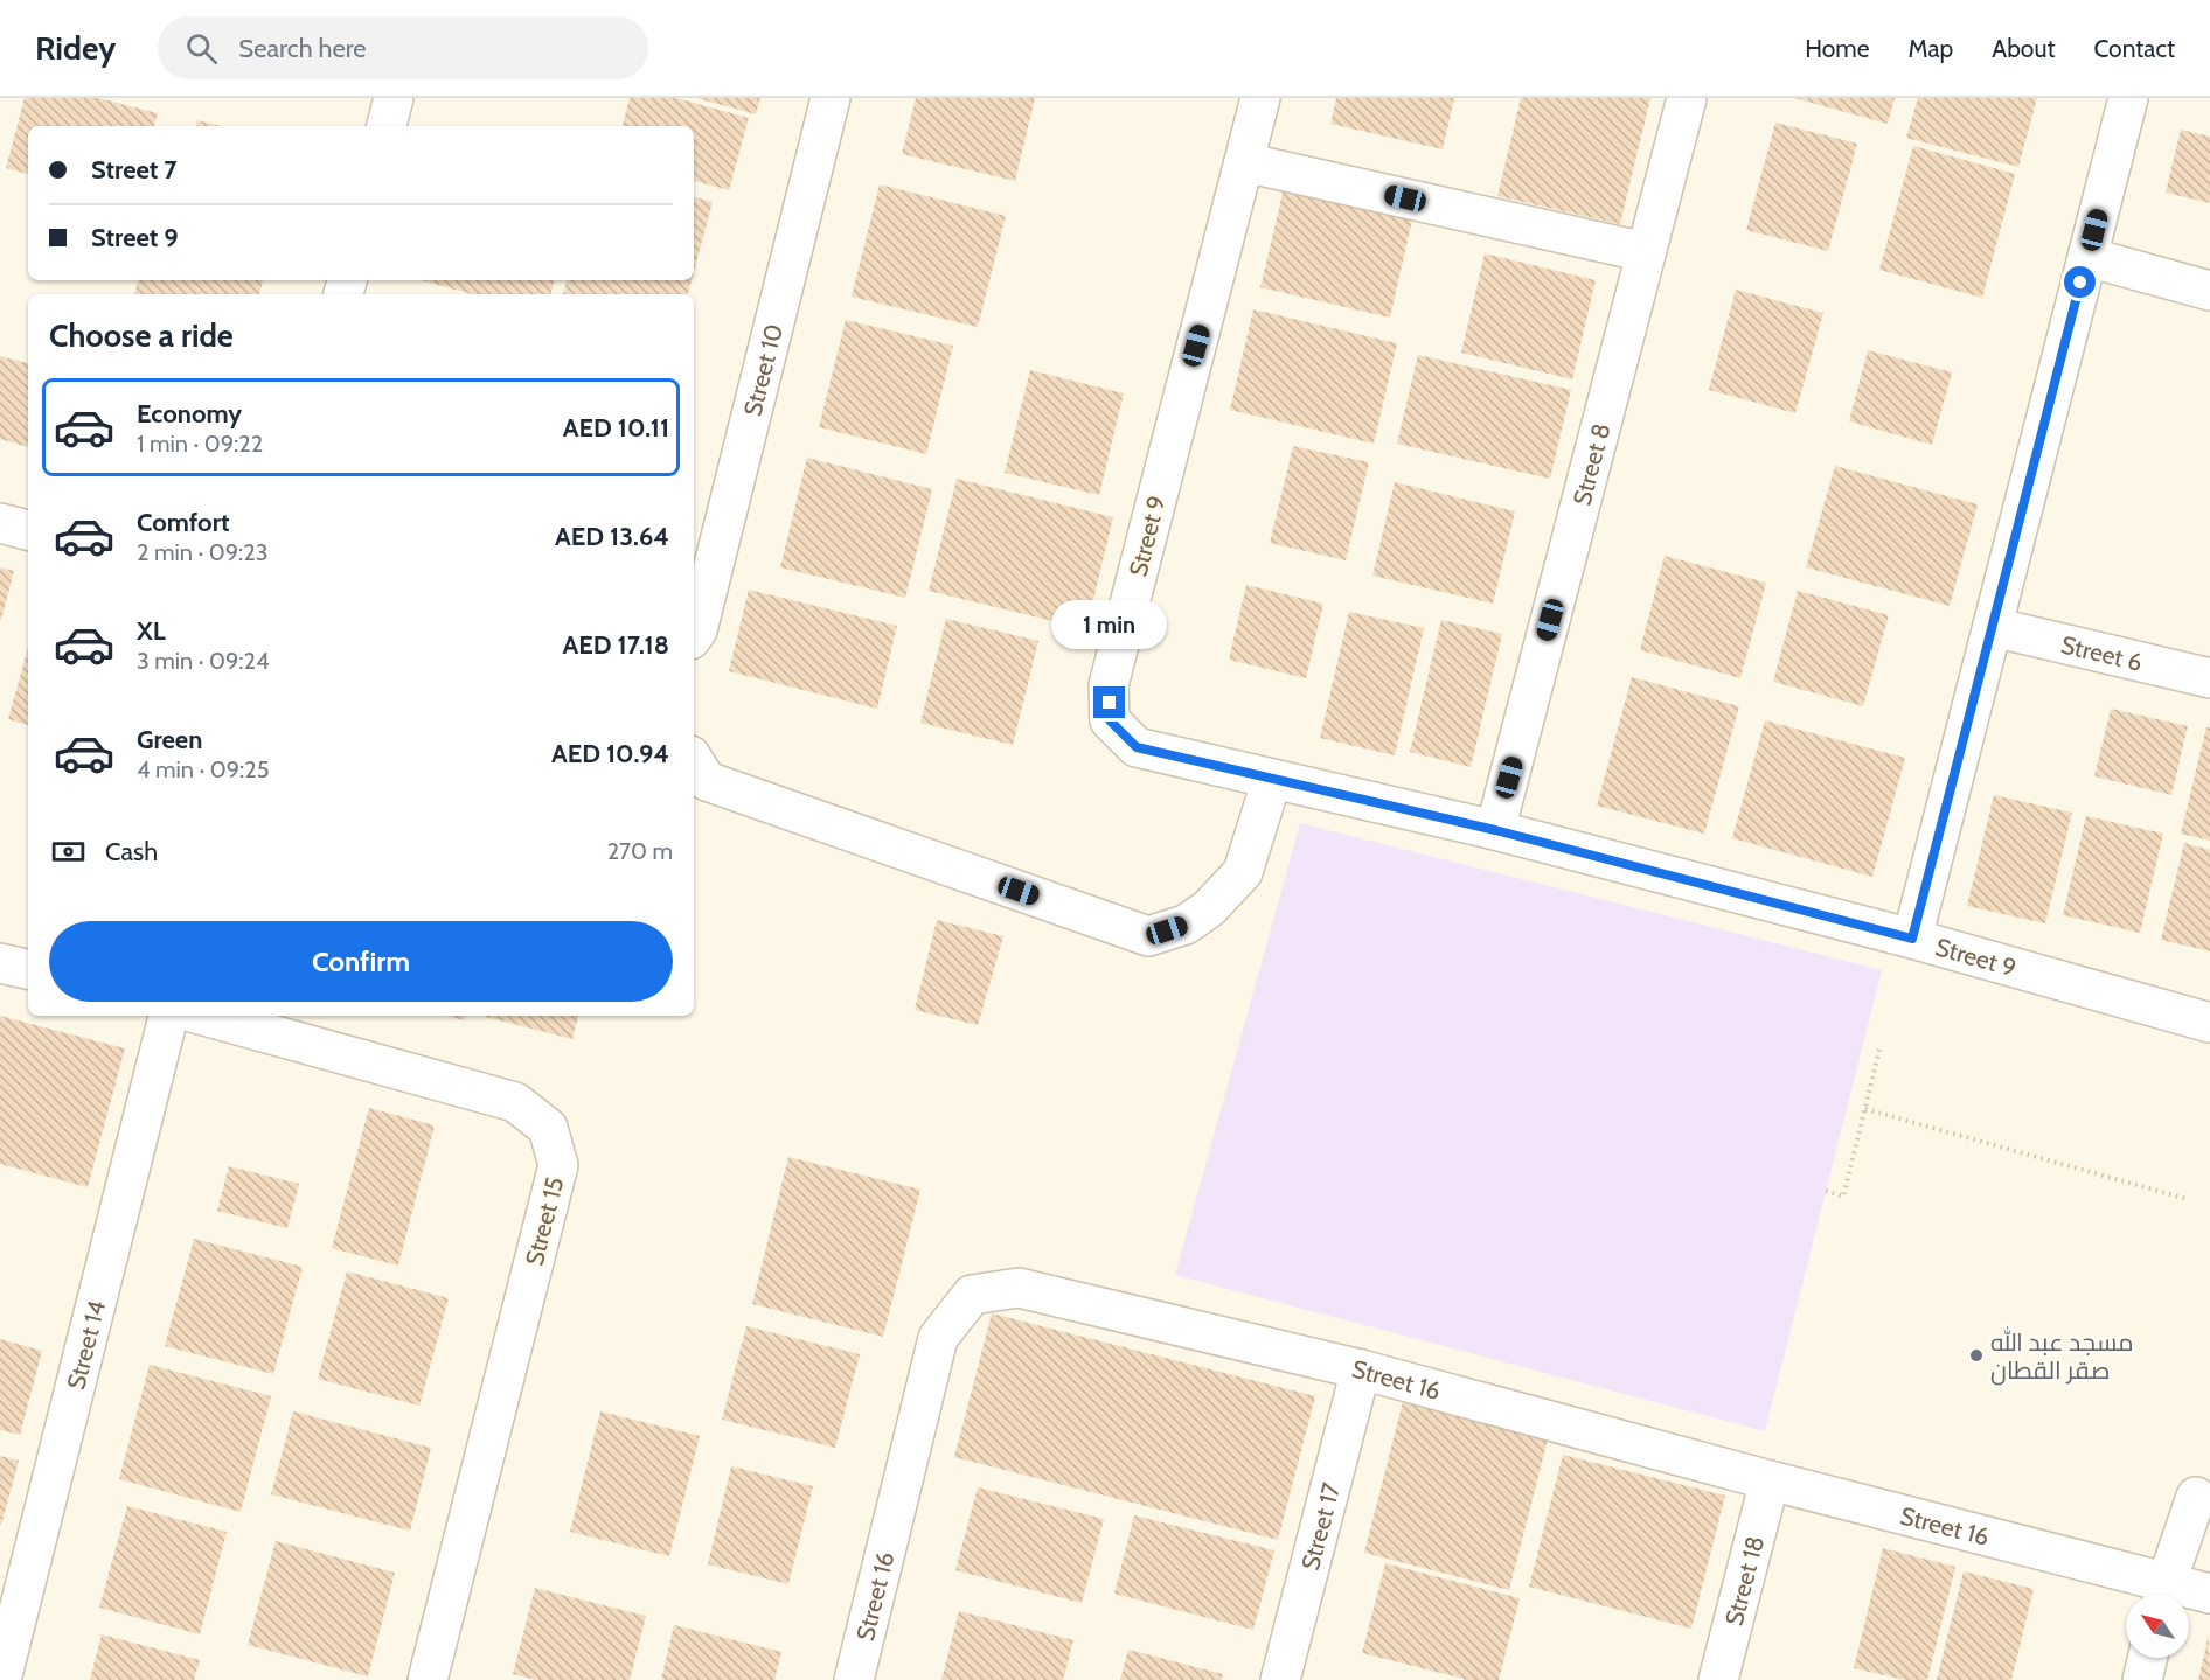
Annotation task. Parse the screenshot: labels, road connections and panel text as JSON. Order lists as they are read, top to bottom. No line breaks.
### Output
{"streets":{"street":["Street 10","Street 8","Street 9","Street 6","Street 15","Street 14","Street 16","Street 17","Street 18"]},"crossings":[["Street 8","Street 9"],["Street 16","Street 17"],["Street 16","Street 18"]],"places":["مسجد عبد الله صقر القطان"],"north":"top left","page":{"header":"Ridey","search":"Search here","nav":["Home","Map","About","Contact"],"banner":["Street 7","Street 9"],"heading":"Choose a ride","list":[{"name":"Economy","note":"1 min · 09:22","value":"AED 10.11"},{"name":"Comfort","note":"2 min · 09:23","value":"AED 13.64"},{"name":"XL","note":"3 min · 09:24","value":"AED 17.18"},{"name":"Green","note":"4 min · 09:25","value":"AED 10.94"}],"bubble":"1 min","pay":["Cash","270 m"],"buttons":"Confirm"}}
